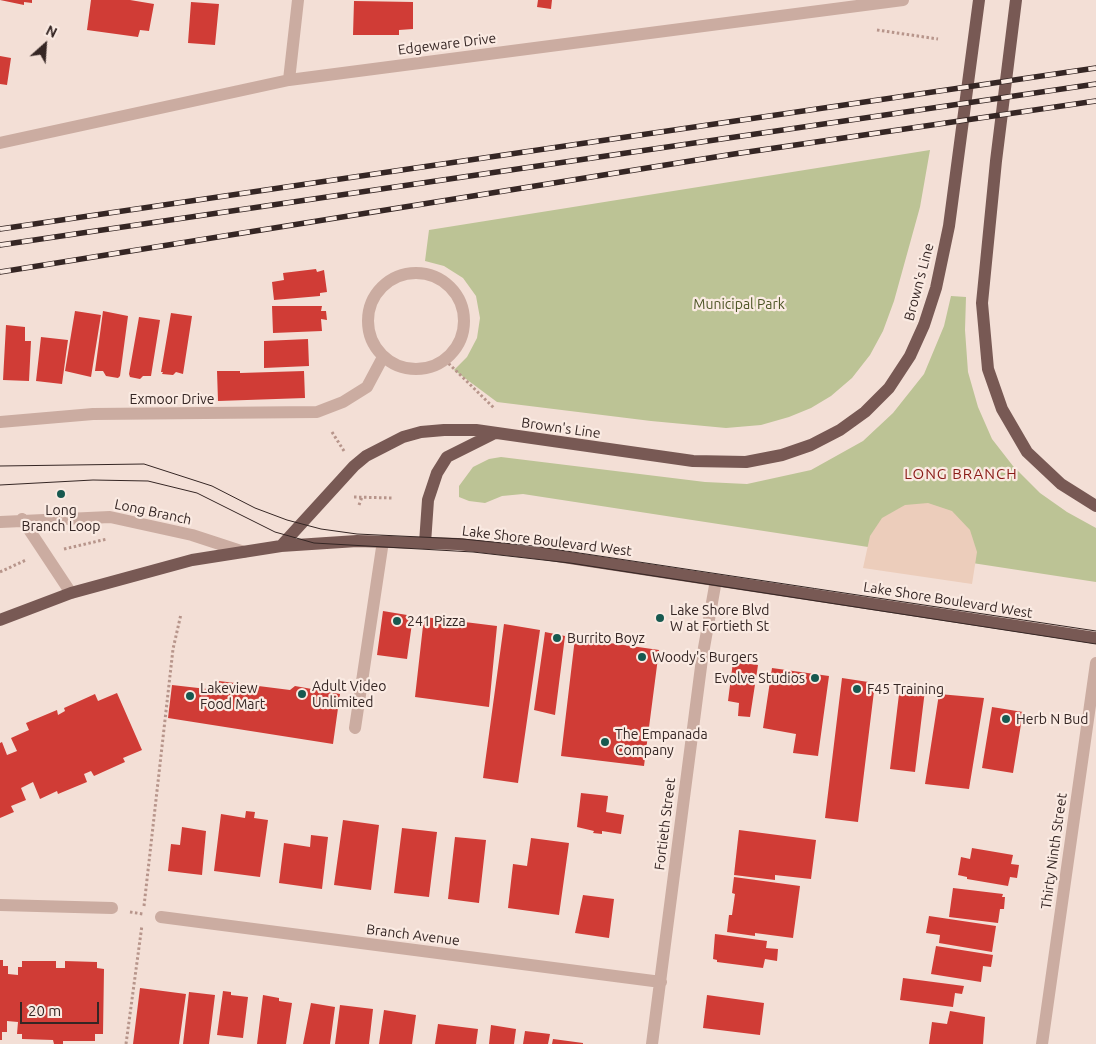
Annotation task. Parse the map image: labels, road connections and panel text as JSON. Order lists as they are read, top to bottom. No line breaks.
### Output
{"streets":{"main road":["Brown's Line","Lake Shore Boulevard West"],"street":["Edgeware Drive","Exmoor Drive","Long Branch","Fortieth Street","Thirty Ninth Street","Branch Avenue"]},"crossings":[["Brown's Line","Lake Shore Boulevard West"],["Long Branch","Lake Shore Boulevard West"],["Lake Shore Boulevard West","Fortieth Street"],["Fortieth Street","Branch Avenue"]],"districts":["LONG BRANCH"],"parks":["Municipal Park"],"places":["Long Branch Loop","Lake Shore Blvd W at Fortieth St","241 Pizza","Burrito Boyz","Woody's Burgers","Evolve Studios","F45 Training","Adult Video Unlimited","Lakeview Food Mart","Herb N Bud","The Empanada Company"],"scale_bar":"20 m","north":"top right"}
